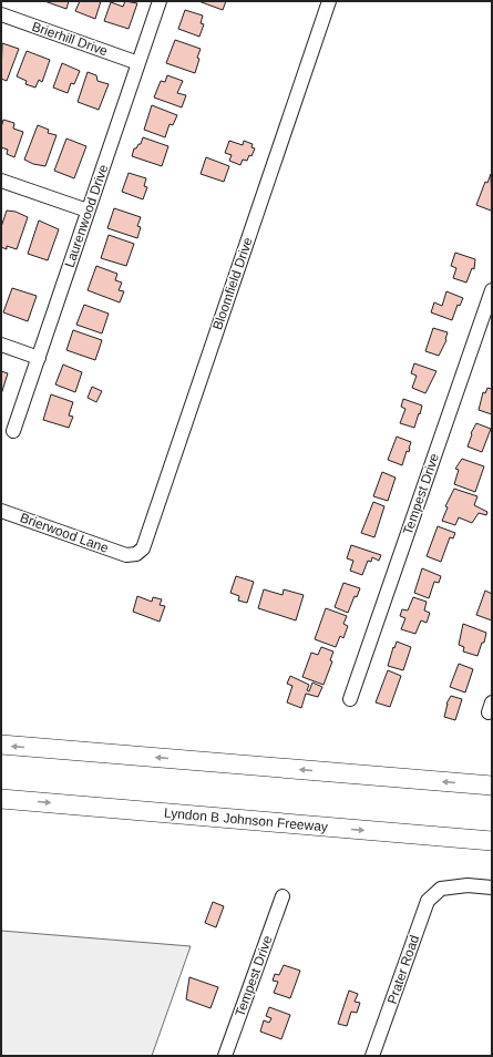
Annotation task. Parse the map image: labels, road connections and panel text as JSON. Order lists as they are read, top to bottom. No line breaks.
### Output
{"streets":{"highway":["Lyndon B Johnson Freeway"],"street":["Brierhill Drive","Laurenwood Drive","Bloomfield Drive","Tempest Drive","Brierwood Lane","Prater Road"]},"crossings":[["Brierhill Drive","Laurenwood Drive"],["Bloomfield Drive","Brierwood Lane"]]}
